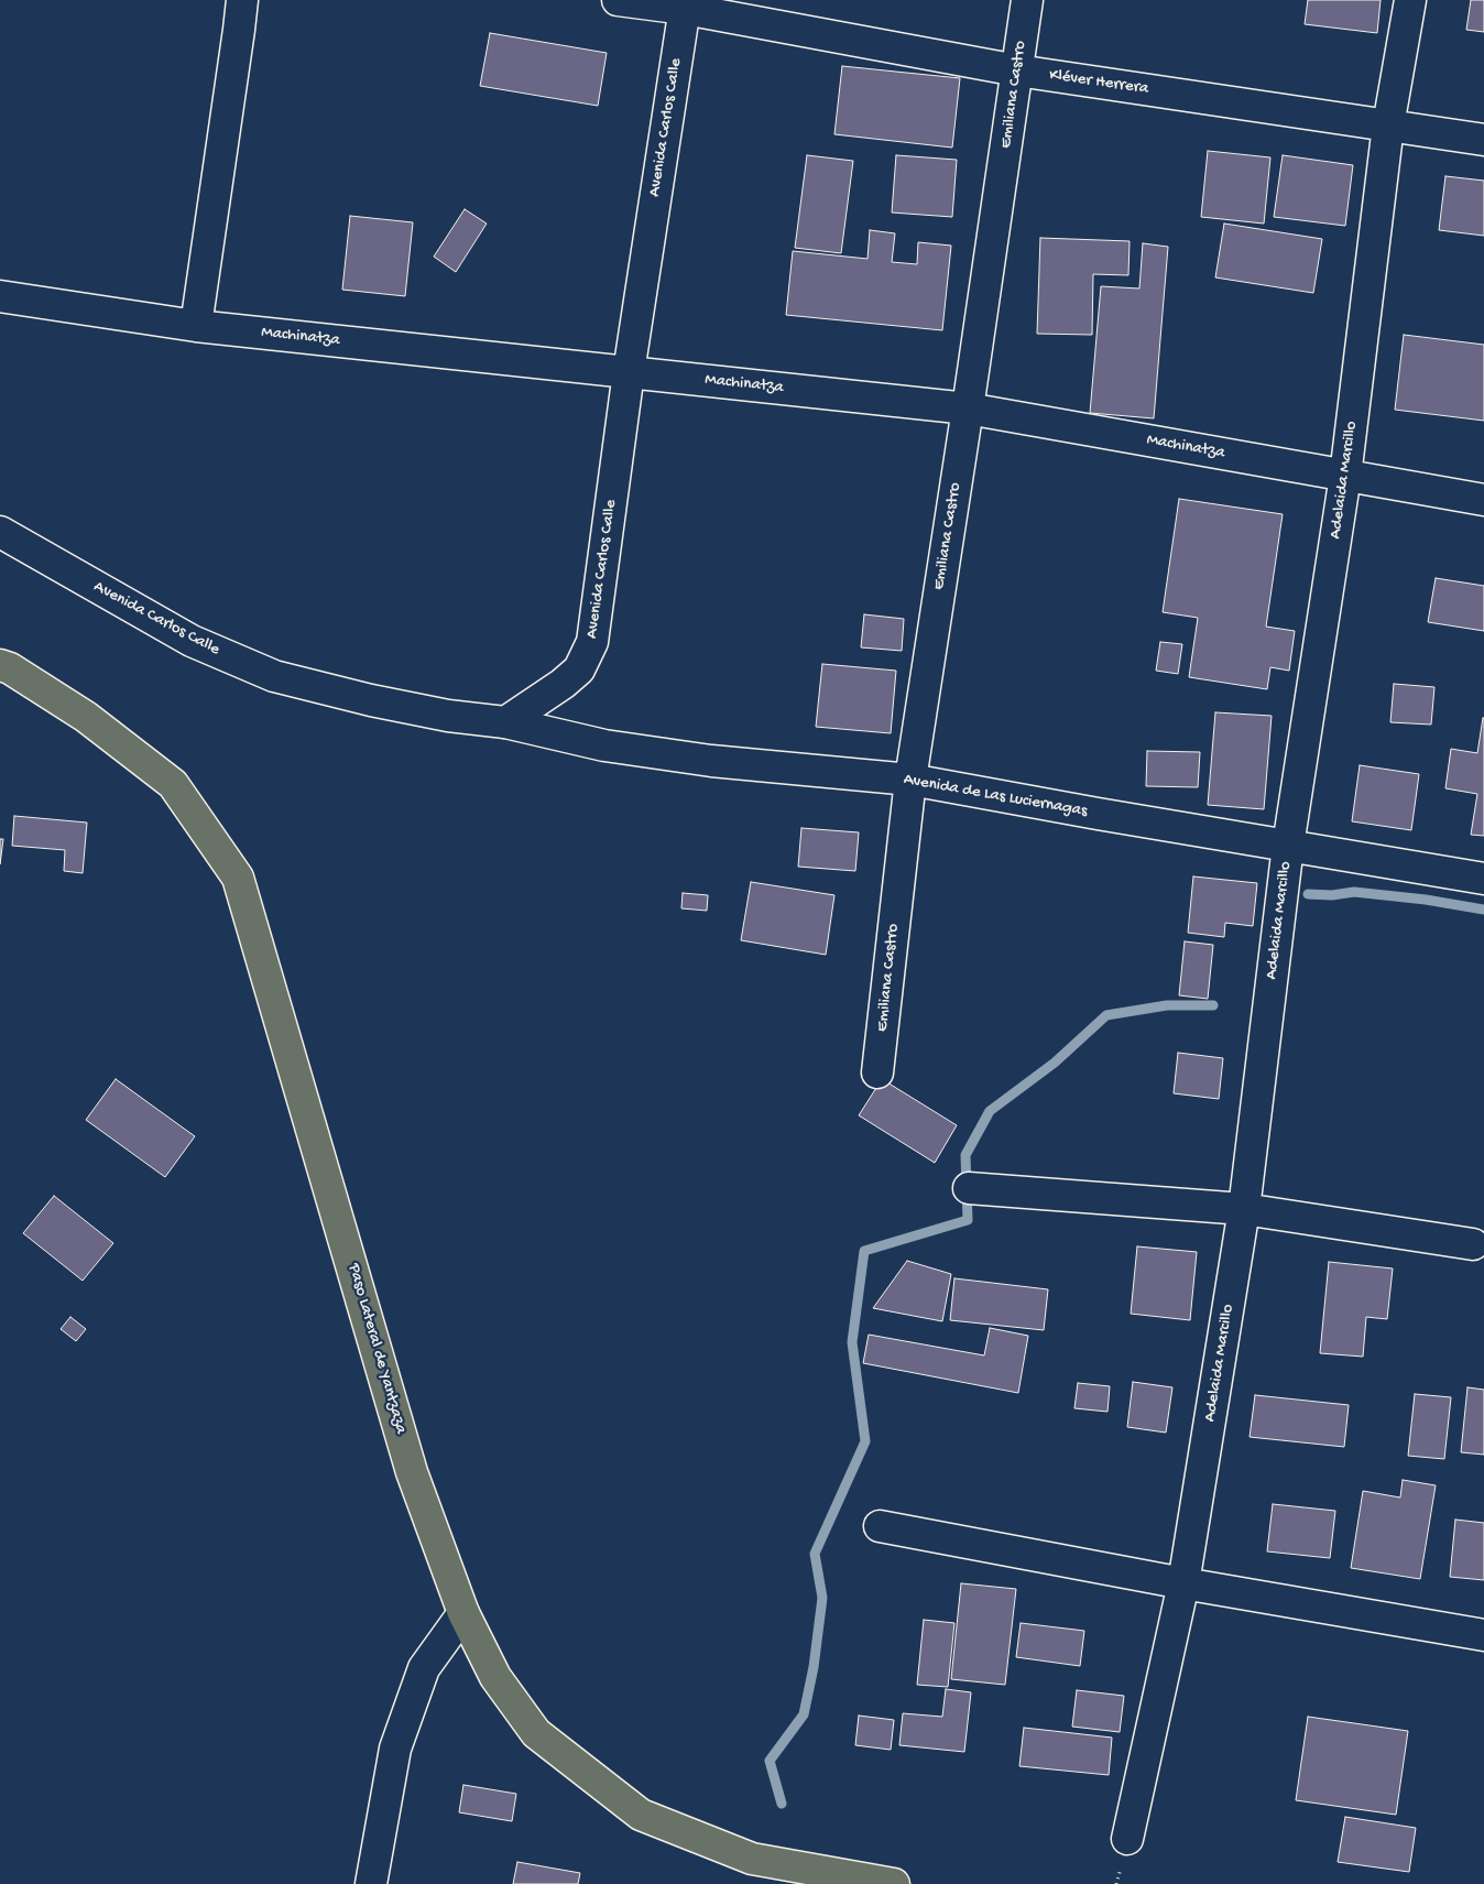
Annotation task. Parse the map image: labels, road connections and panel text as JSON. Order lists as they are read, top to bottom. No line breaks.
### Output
{"streets":{"highway":["Paso Lateral de Yantzaza"],"street":["Kléver Herrera","Emiliana Castro","Avenida Carlos Calle","Machinatza","Adelaida Marcillo","Avenida de Las Luciernagas"]},"crossings":[["Kléver Herrera","Emiliana Castro"],["Kléver Herrera","Avenida Carlos Calle"],["Kléver Herrera","Adelaida Marcillo"],["Emiliana Castro","Machinatza"],["Emiliana Castro","Avenida de Las Luciernagas"],["Avenida Carlos Calle","Machinatza"],["Avenida Carlos Calle","Avenida de Las Luciernagas"],["Machinatza","Adelaida Marcillo"],["Adelaida Marcillo","Avenida de Las Luciernagas"]]}
